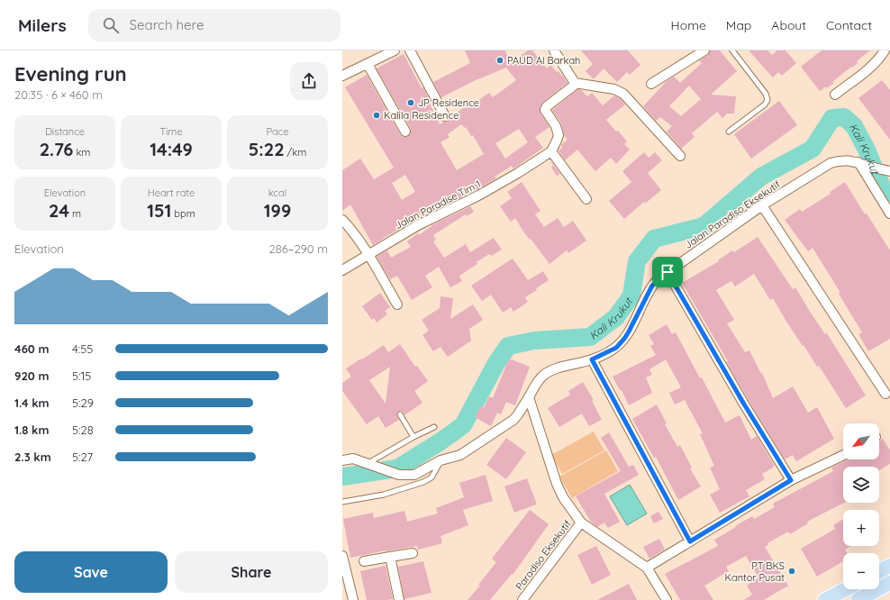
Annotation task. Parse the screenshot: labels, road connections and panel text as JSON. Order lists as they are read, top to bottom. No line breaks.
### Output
{"streets":{"street":["Jalan Paradise Tim 1","Jalan Paradiso Eksekutif","Paradiso Eksekutif"]},"water":["Kali Krukut"],"places":["PAUD Al Barkah","JP Residence","Kalila Residence","PT BKS Kantor Pusat"],"north":"bottom left","page":{"header":"Milers","search":"Search here","nav":["Home","Map","About","Contact"],"heading":["Evening run","20:35 · 6 × 460 m"],"stats":[["Distance","2.76 km"],["Time","14:49"],["Pace","5:22 /km"],["Elevation","24 m"],["Heart rate","151 bpm"],["kcal","199"]],"chart":["Elevation","286–290 m"],"list":[{"name":"460 m","note":"4:55"},{"name":"920 m","note":"5:15"},{"name":"1.4 km","note":"5:29"},{"name":"1.8 km","note":"5:28"},{"name":"2.3 km","note":"5:27"}],"map_buttons":["+","−"],"buttons":["Save","Share"]}}
